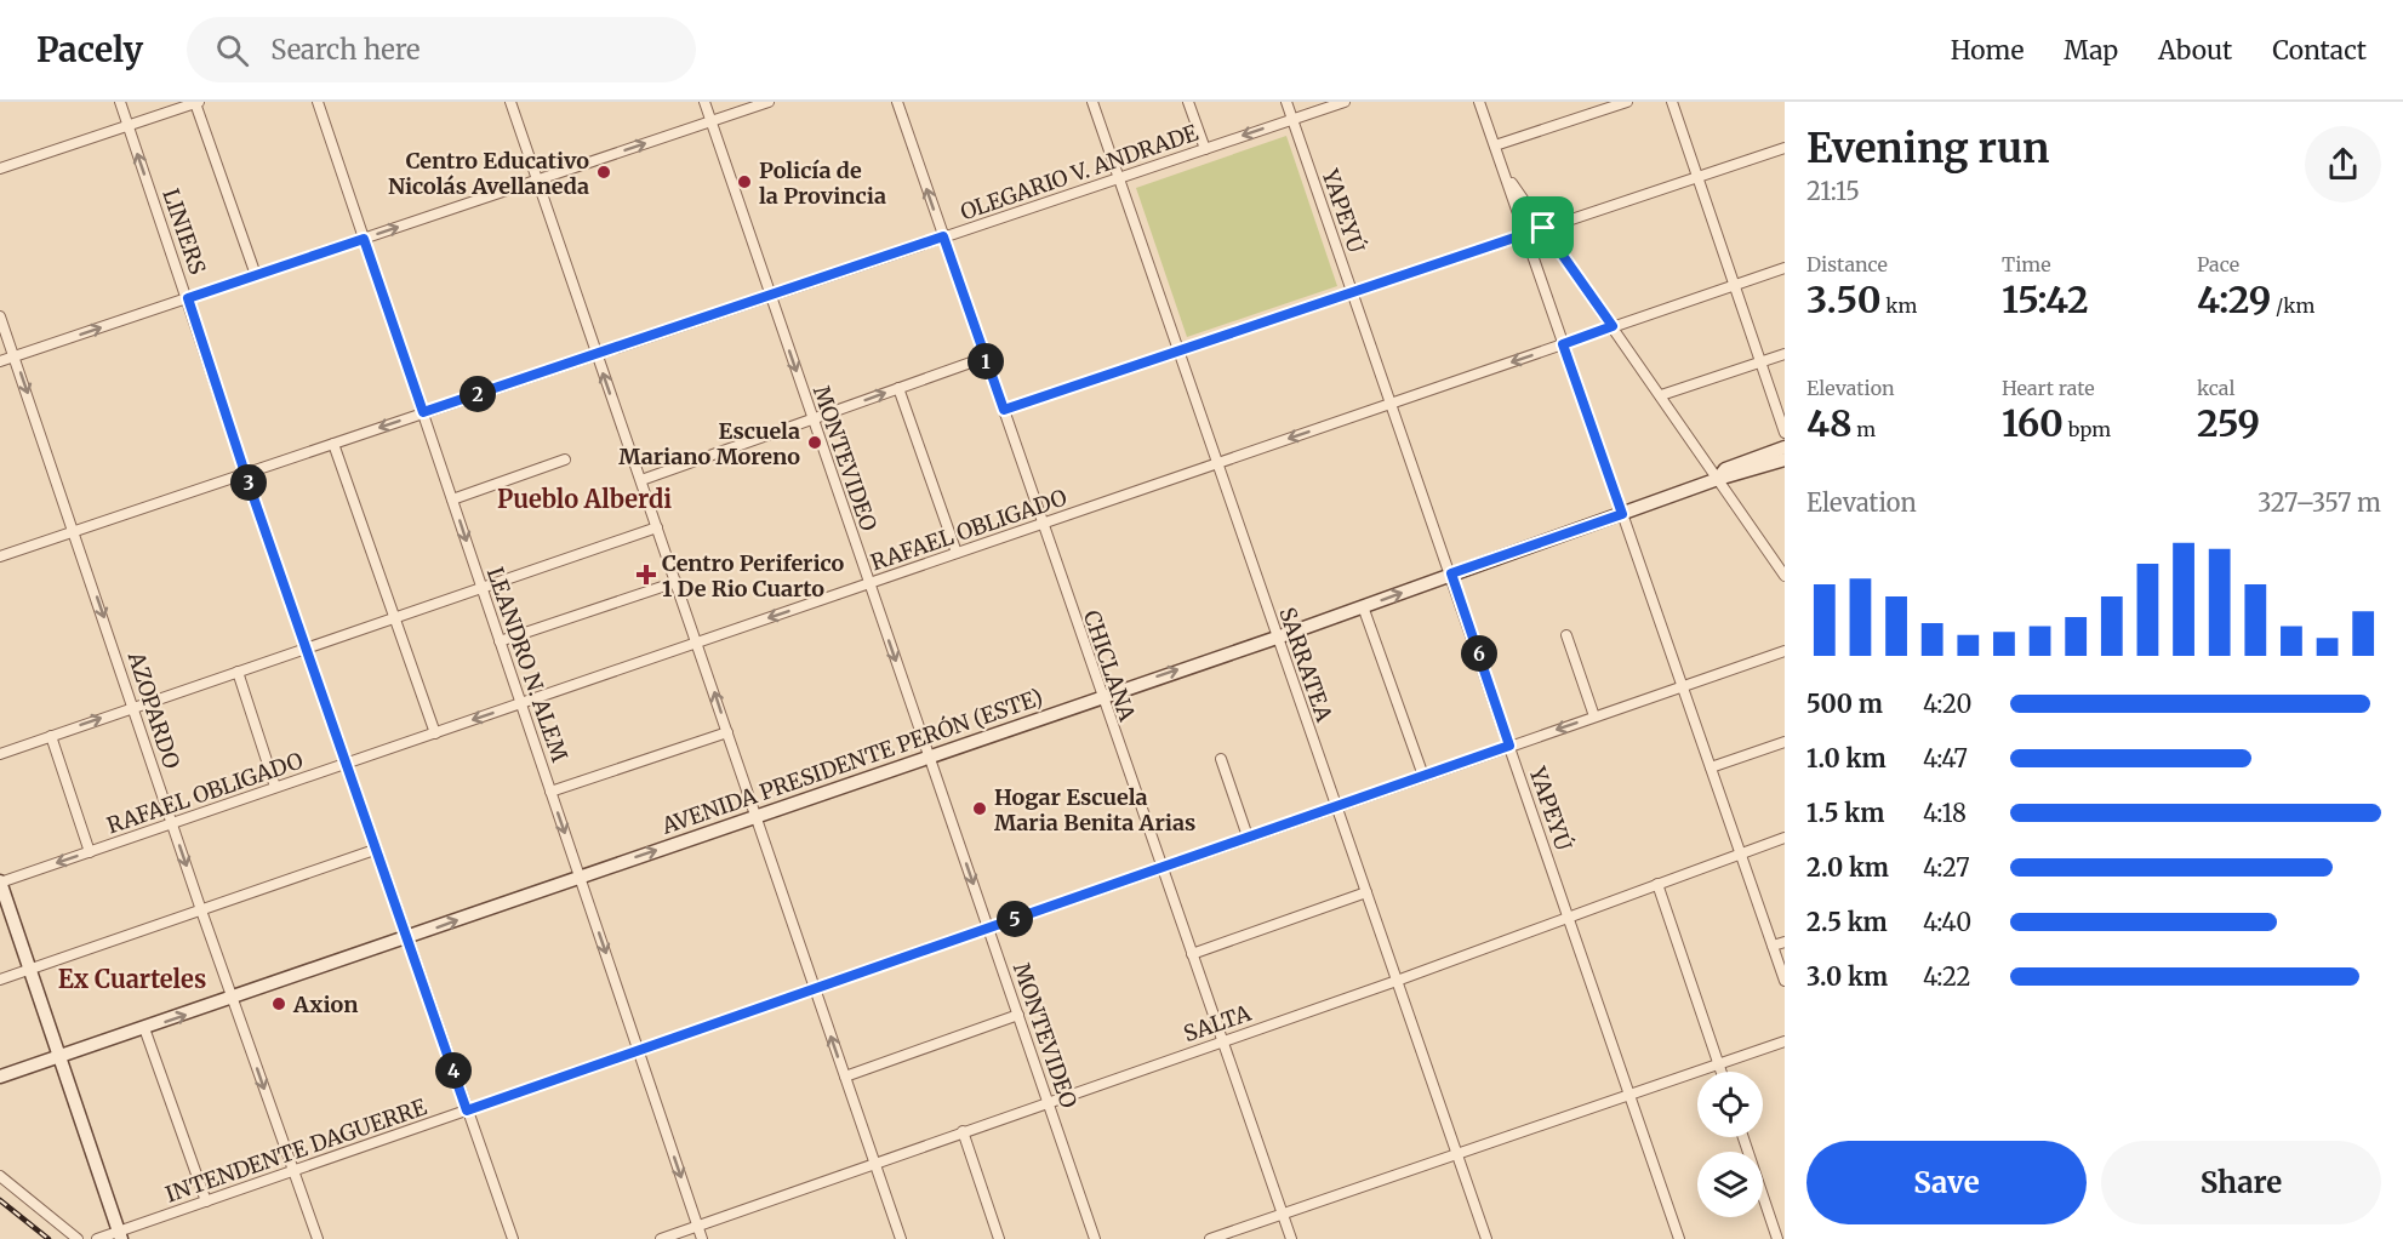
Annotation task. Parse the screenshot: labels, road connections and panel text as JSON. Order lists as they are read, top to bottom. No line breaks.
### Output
{"streets":{"main road":["AVENIDA PRESIDENTE PERÓN (ESTE)"],"street":["OLEGARIO V. ANDRADE","YAPEYÚ","LINIERS","MONTEVIDEO","RAFAEL OBLIGADO","LEANDRO N. ALEM","SARRATEA","CHICLANA","AZOPARDO","SALTA","INTENDENTE DAGUERRE"]},"crossings":[["OLEGARIO V. ANDRADE","YAPEYÚ"],["OLEGARIO V. ANDRADE","LINIERS"],["OLEGARIO V. ANDRADE","MONTEVIDEO"],["OLEGARIO V. ANDRADE","LEANDRO N. ALEM"],["OLEGARIO V. ANDRADE","SARRATEA"],["OLEGARIO V. ANDRADE","CHICLANA"],["OLEGARIO V. ANDRADE","AZOPARDO"],["YAPEYÚ","RAFAEL OBLIGADO"],["YAPEYÚ","AVENIDA PRESIDENTE PERÓN (ESTE)"],["YAPEYÚ","SALTA"],["YAPEYÚ","INTENDENTE DAGUERRE"],["LINIERS","RAFAEL OBLIGADO"],["LINIERS","AVENIDA PRESIDENTE PERÓN (ESTE)"],["LINIERS","INTENDENTE DAGUERRE"],["MONTEVIDEO","RAFAEL OBLIGADO"],["MONTEVIDEO","AVENIDA PRESIDENTE PERÓN (ESTE)"],["MONTEVIDEO","SALTA"],["MONTEVIDEO","INTENDENTE DAGUERRE"],["RAFAEL OBLIGADO","LEANDRO N. ALEM"],["RAFAEL OBLIGADO","SARRATEA"],["RAFAEL OBLIGADO","CHICLANA"],["RAFAEL OBLIGADO","AZOPARDO"],["LEANDRO N. ALEM","AVENIDA PRESIDENTE PERÓN (ESTE)"],["LEANDRO N. ALEM","SALTA"],["LEANDRO N. ALEM","INTENDENTE DAGUERRE"],["SARRATEA","AVENIDA PRESIDENTE PERÓN (ESTE)"],["SARRATEA","SALTA"],["SARRATEA","INTENDENTE DAGUERRE"],["CHICLANA","AVENIDA PRESIDENTE PERÓN (ESTE)"],["CHICLANA","SALTA"],["CHICLANA","INTENDENTE DAGUERRE"],["AZOPARDO","AVENIDA PRESIDENTE PERÓN (ESTE)"],["AZOPARDO","INTENDENTE DAGUERRE"]],"one_way":["MONTEVIDEO","RAFAEL OBLIGADO","LEANDRO N. ALEM","AZOPARDO","AVENIDA PRESIDENTE PERÓN (ESTE)"],"districts":["Pueblo Alberdi","Ex Cuarteles"],"places":{"other":["Centro Educativo Nicolás Avellaneda","Policía de la Provincia","Escuela Mariano Moreno","Hogar Escuela Maria Benita Arias","Axion"],"health":["Centro Periferico 1 De Rio Cuarto"]},"page":{"header":"Pacely","search":"Search here","nav":["Home","Map","About","Contact"],"heading":["Evening run","21:15"],"stats":[["Distance","3.50 km"],["Time","15:42"],["Pace","4:29 /km"],["Elevation","48 m"],["Heart rate","160 bpm"],["kcal","259"]],"pins":["1","2","3","6","5","4"],"chart":["Elevation","327–357 m"],"list":[{"name":"500 m","note":"4:20"},{"name":"1.0 km","note":"4:47"},{"name":"1.5 km","note":"4:18"},{"name":"2.0 km","note":"4:27"},{"name":"2.5 km","note":"4:40"},{"name":"3.0 km","note":"4:22"}],"buttons":["Save","Share"]}}
